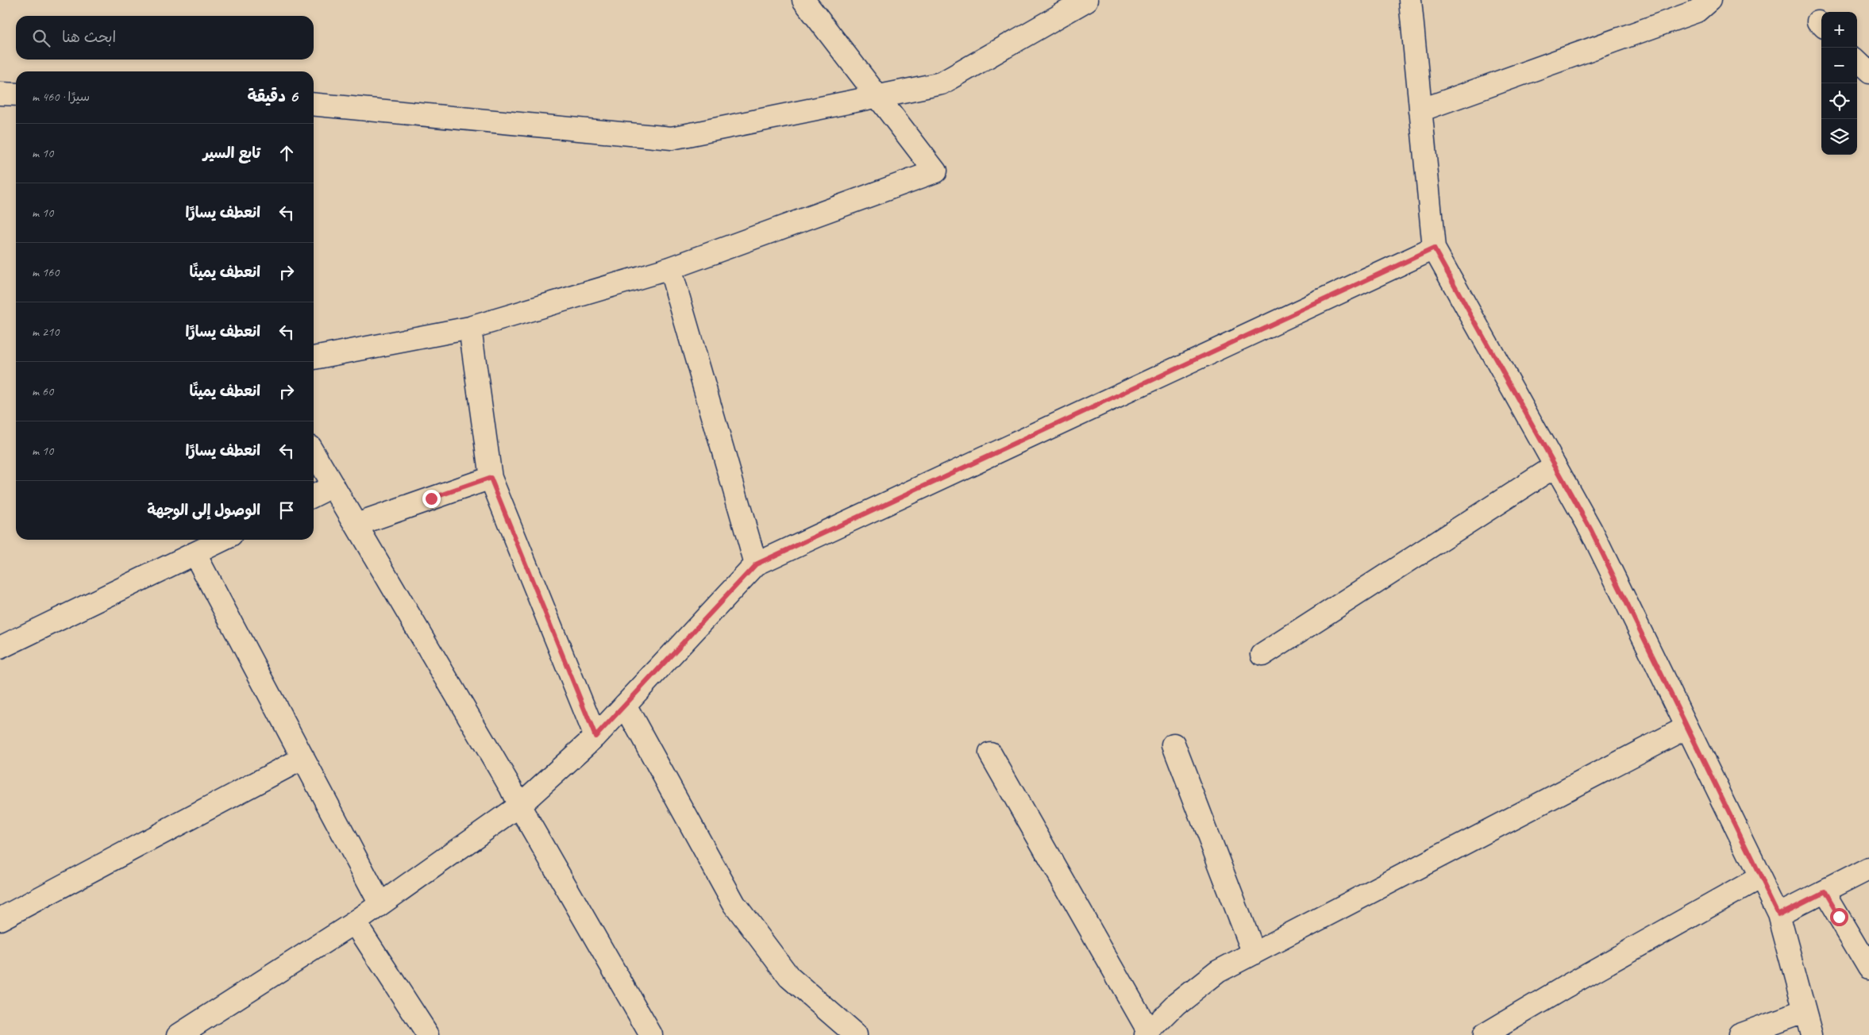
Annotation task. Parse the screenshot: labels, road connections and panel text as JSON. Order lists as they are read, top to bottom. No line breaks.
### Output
{"page":{"map_buttons":["+","−"],"search":"ابحث هنا","heading":["6 دقيقة","سيرًا · 460 m"],"list":[["تابع السير","10 m"],["انعطف يسارًا","10 m"],["انعطف يمينًا","160 m"],["انعطف يسارًا","210 m"],["انعطف يمينًا","60 m"],["انعطف يسارًا","10 m"],"الوصول إلى الوجهة"]}}
